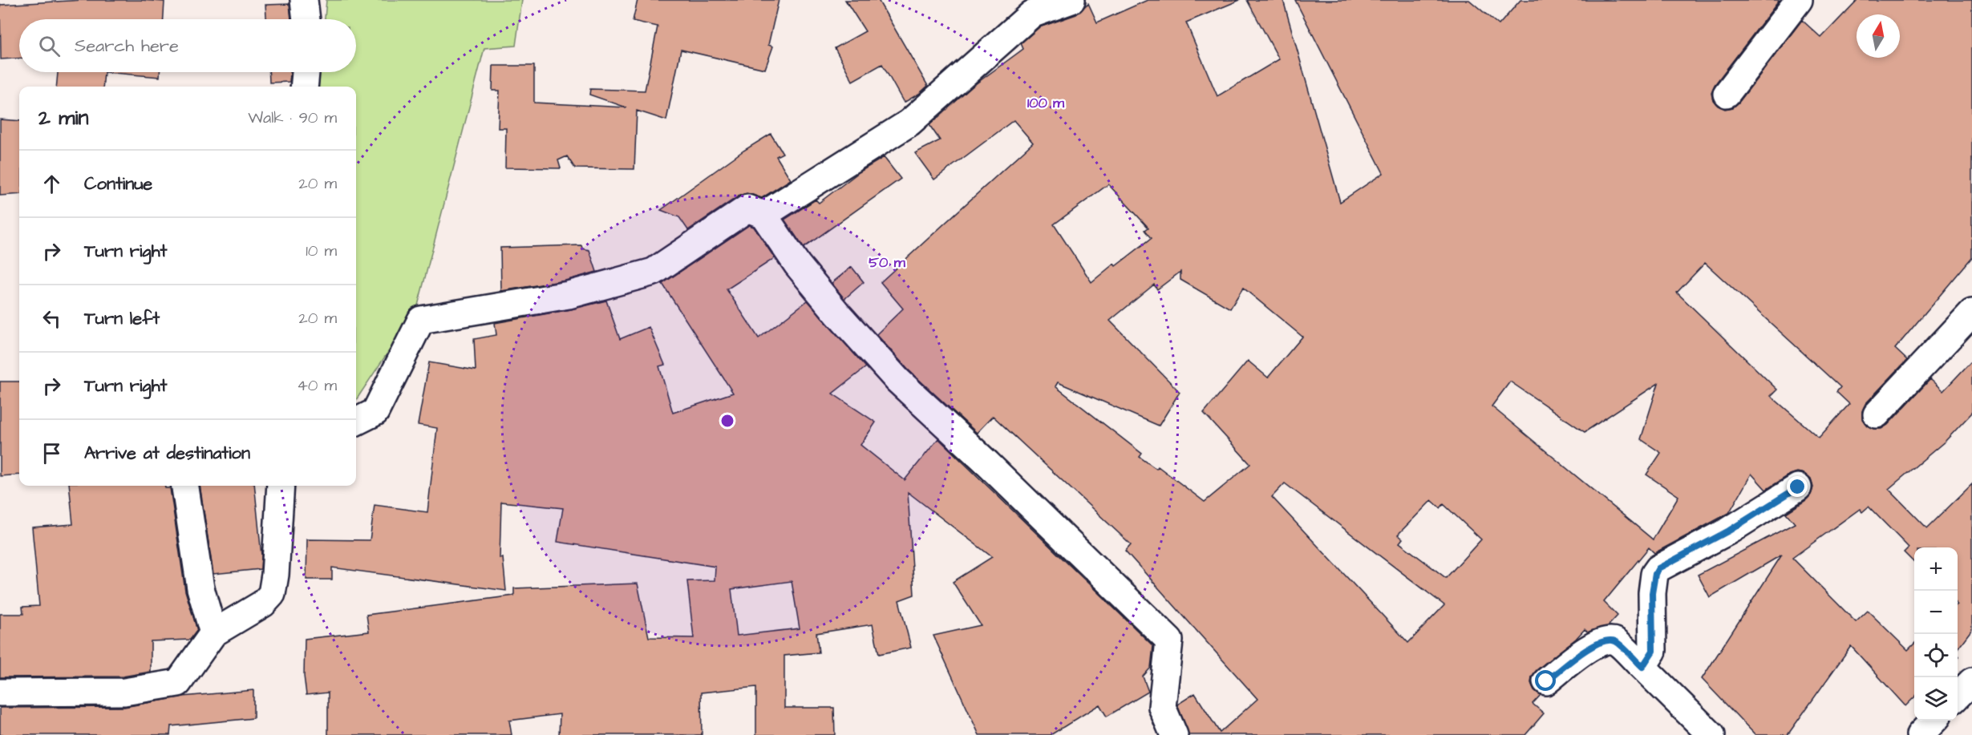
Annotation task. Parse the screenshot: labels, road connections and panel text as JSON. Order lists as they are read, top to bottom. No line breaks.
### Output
{"north":"top","page":{"search":"Search here","heading":["2 min","Walk · 90 m"],"list":[["Continue","20 m"],["Turn right","10 m"],["Turn left","20 m"],["Turn right","40 m"],"Arrive at destination"],"map_buttons":["+","−"]},"rings":["100 m","50 m"]}
